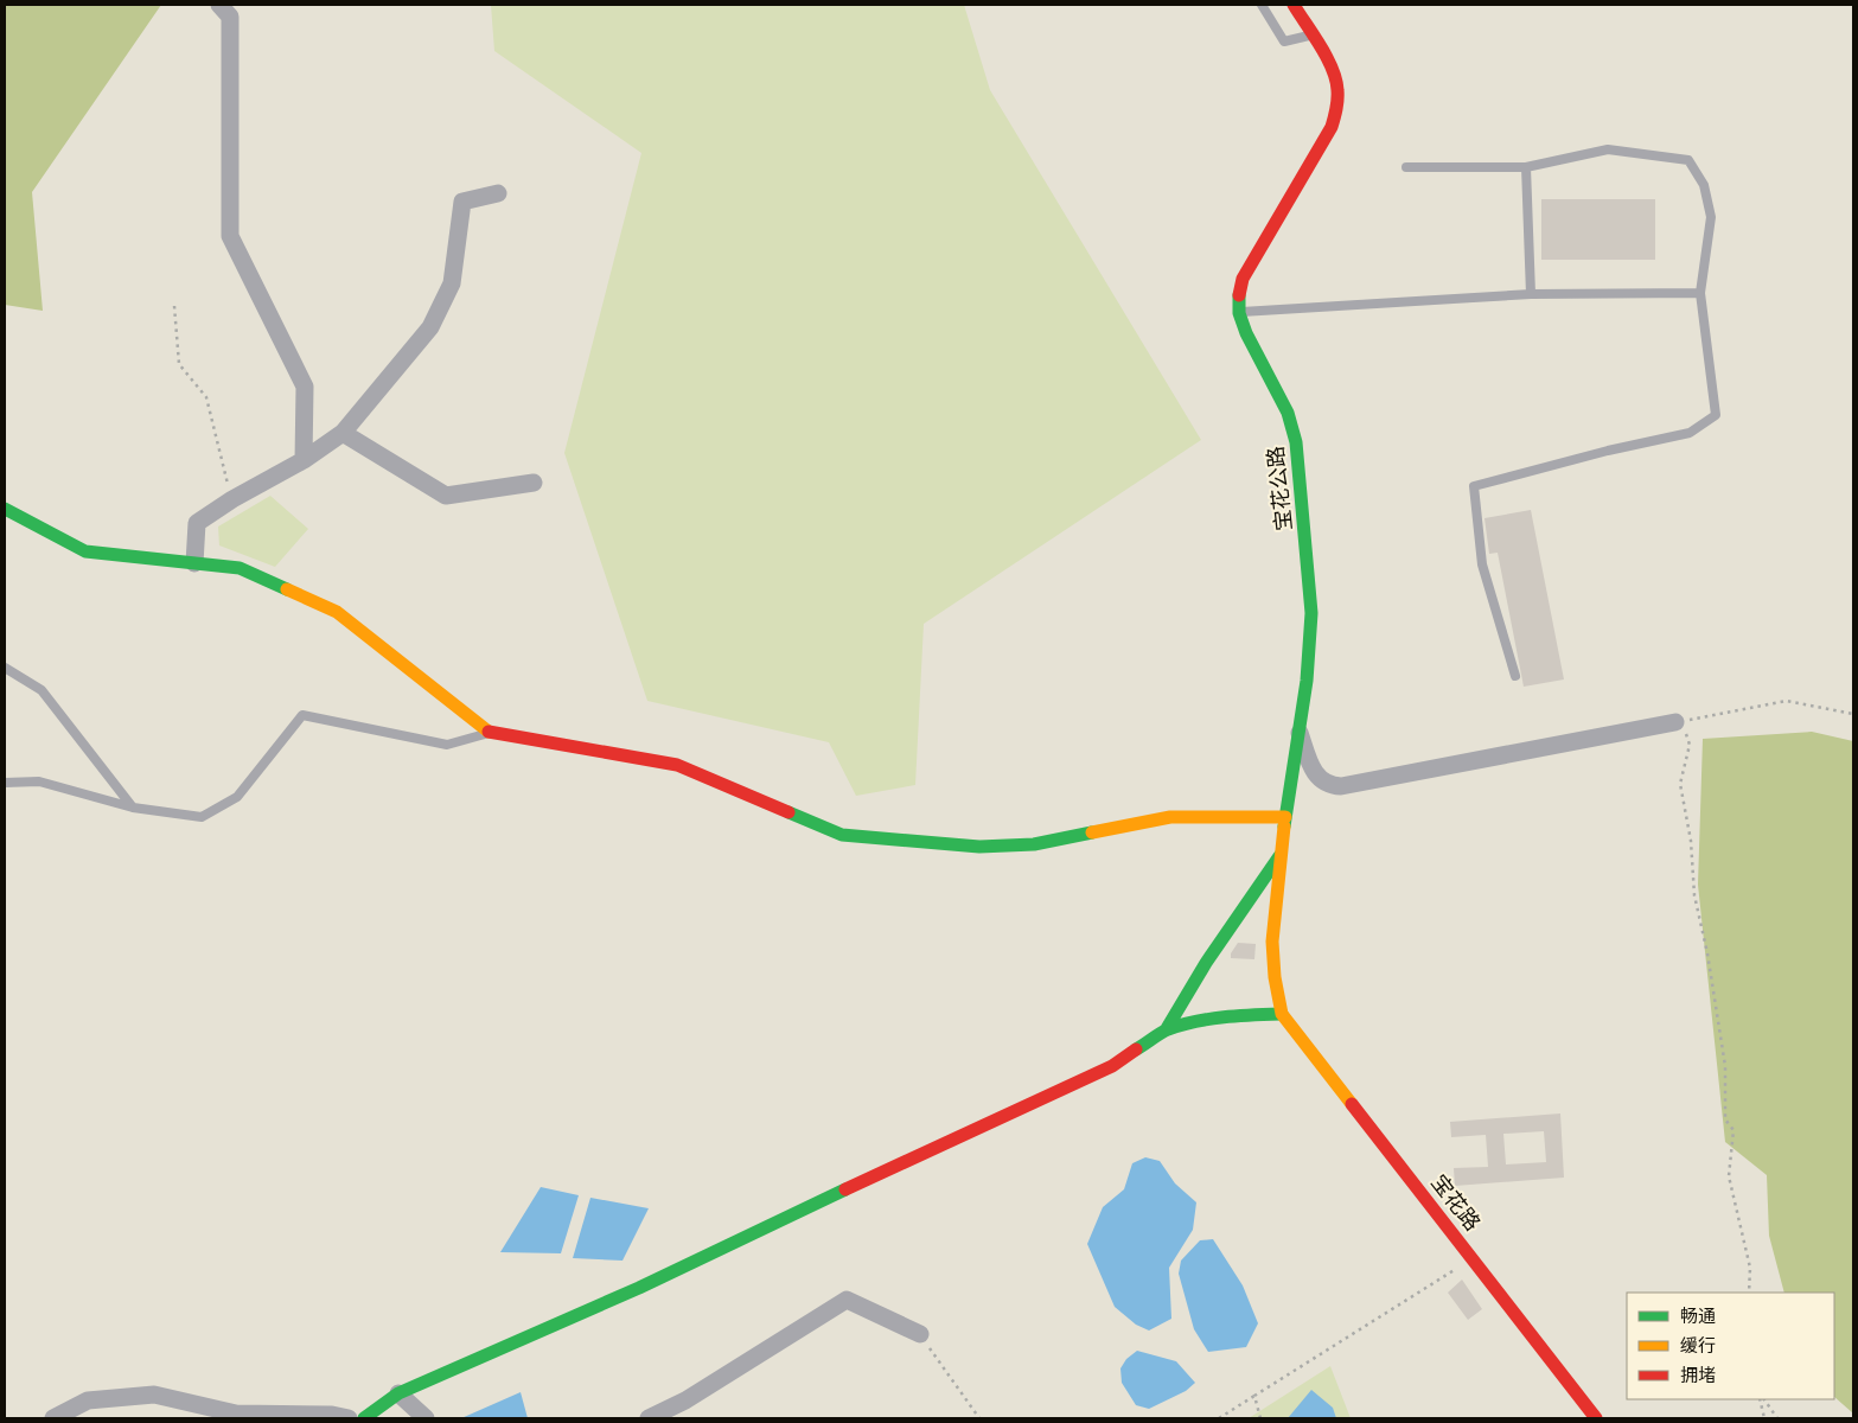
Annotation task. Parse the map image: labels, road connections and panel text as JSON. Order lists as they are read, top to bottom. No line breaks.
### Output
{"streets":{"street":["宝花公路","宝花路"]},"crossings":[["宝花公路","宝花路"]],"legend":["畅通","缓行","拥堵"]}
